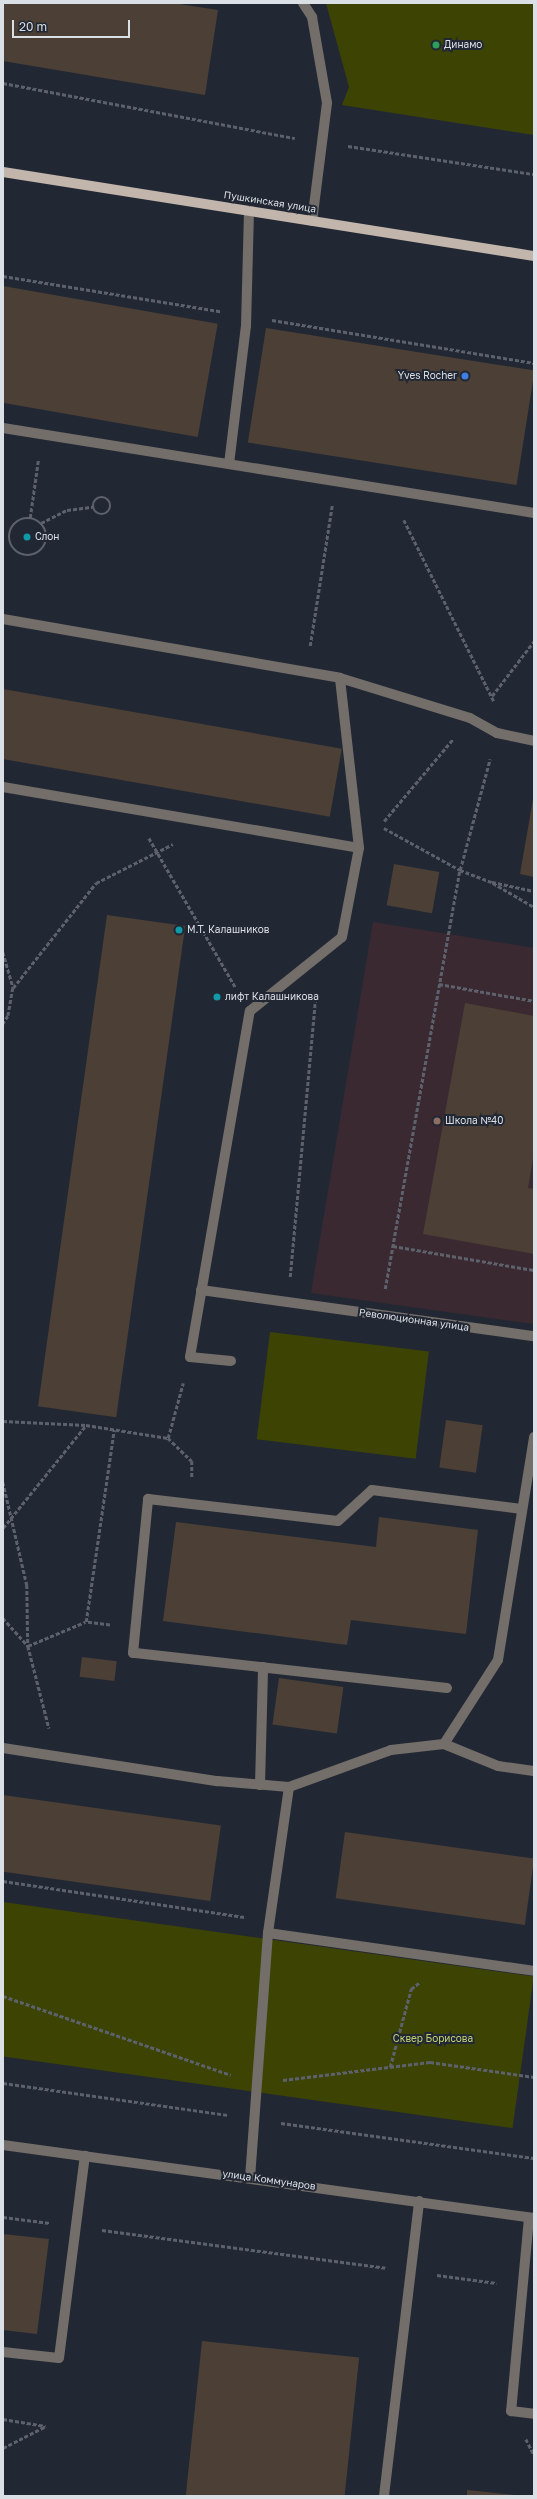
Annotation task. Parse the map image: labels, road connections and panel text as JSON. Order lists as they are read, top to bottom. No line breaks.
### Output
{"streets":{"main road":["Пушкинская улица"],"street":["Революционная улица","улица Коммунаров"]},"parks":["Сквер Борисова"],"places":["Динамо","Yves Rocher","Слон","М.Т. Калашников","лифт Калашникова","Школа №40"],"scale_bar":"20 m"}
